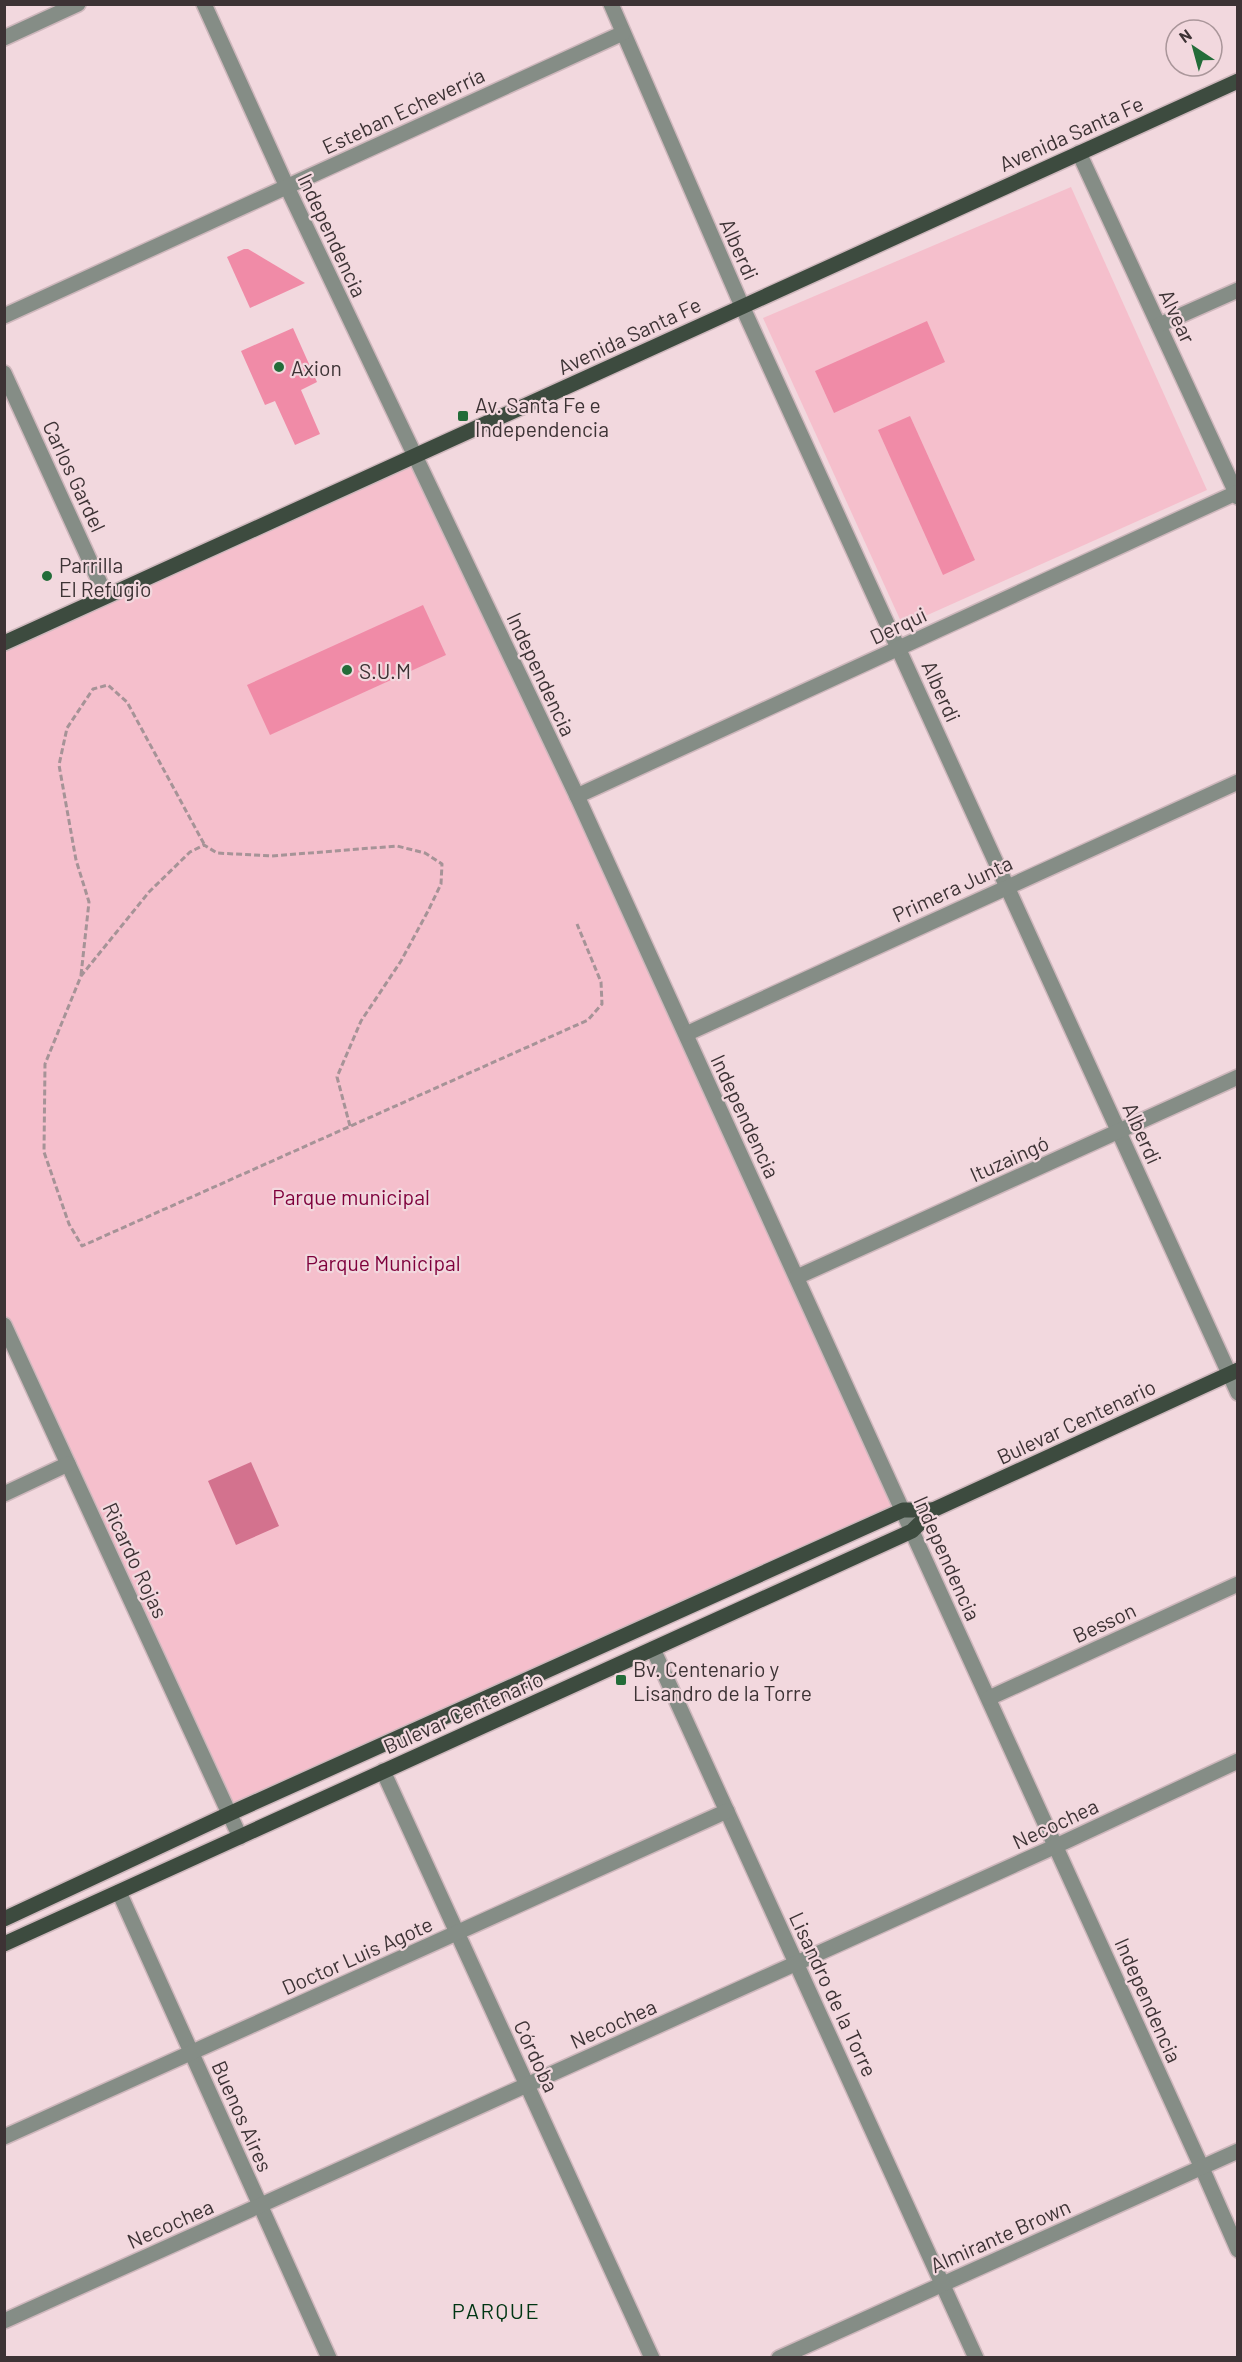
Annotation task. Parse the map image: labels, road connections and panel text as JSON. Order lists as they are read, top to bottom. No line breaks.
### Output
{"streets":{"main road":["Avenida Santa Fe","Bulevar Centenario"],"street":["Esteban Echeverría","Independencia","Alberdi","Alvear","Carlos Gardel","Derqui","Primera Junta","Ituzaingó","Ricardo Rojas","Besson","Necochea","Doctor Luis Agote","Lisandro de la Torre","Córdoba","Buenos Aires","Almirante Brown"]},"crossings":[["Esteban Echeverría","Independencia"],["Esteban Echeverría","Alberdi"],["Avenida Santa Fe","Independencia"],["Avenida Santa Fe","Alberdi"],["Avenida Santa Fe","Alvear"],["Avenida Santa Fe","Carlos Gardel"],["Independencia","Derqui"],["Independencia","Primera Junta"],["Independencia","Ituzaingó"],["Independencia","Bulevar Centenario"],["Independencia","Besson"],["Independencia","Necochea"],["Independencia","Almirante Brown"],["Alberdi","Derqui"],["Alberdi","Primera Junta"],["Alberdi","Ituzaingó"],["Alberdi","Bulevar Centenario"],["Alvear","Derqui"],["Bulevar Centenario","Ricardo Rojas"],["Bulevar Centenario","Lisandro de la Torre"],["Bulevar Centenario","Córdoba"],["Bulevar Centenario","Buenos Aires"],["Necochea","Lisandro de la Torre"],["Necochea","Córdoba"],["Necochea","Buenos Aires"],["Doctor Luis Agote","Lisandro de la Torre"],["Doctor Luis Agote","Córdoba"],["Doctor Luis Agote","Buenos Aires"],["Lisandro de la Torre","Almirante Brown"]],"districts":["PARQUE"],"parks":["Parque municipal","Parque Municipal"],"places":{"other":["Axion","Parrilla El Refugio","S.U.M"],"transit":["Av. Santa Fe e Independencia","Bv. Centenario y Lisandro de la Torre"]},"north":"top left"}
